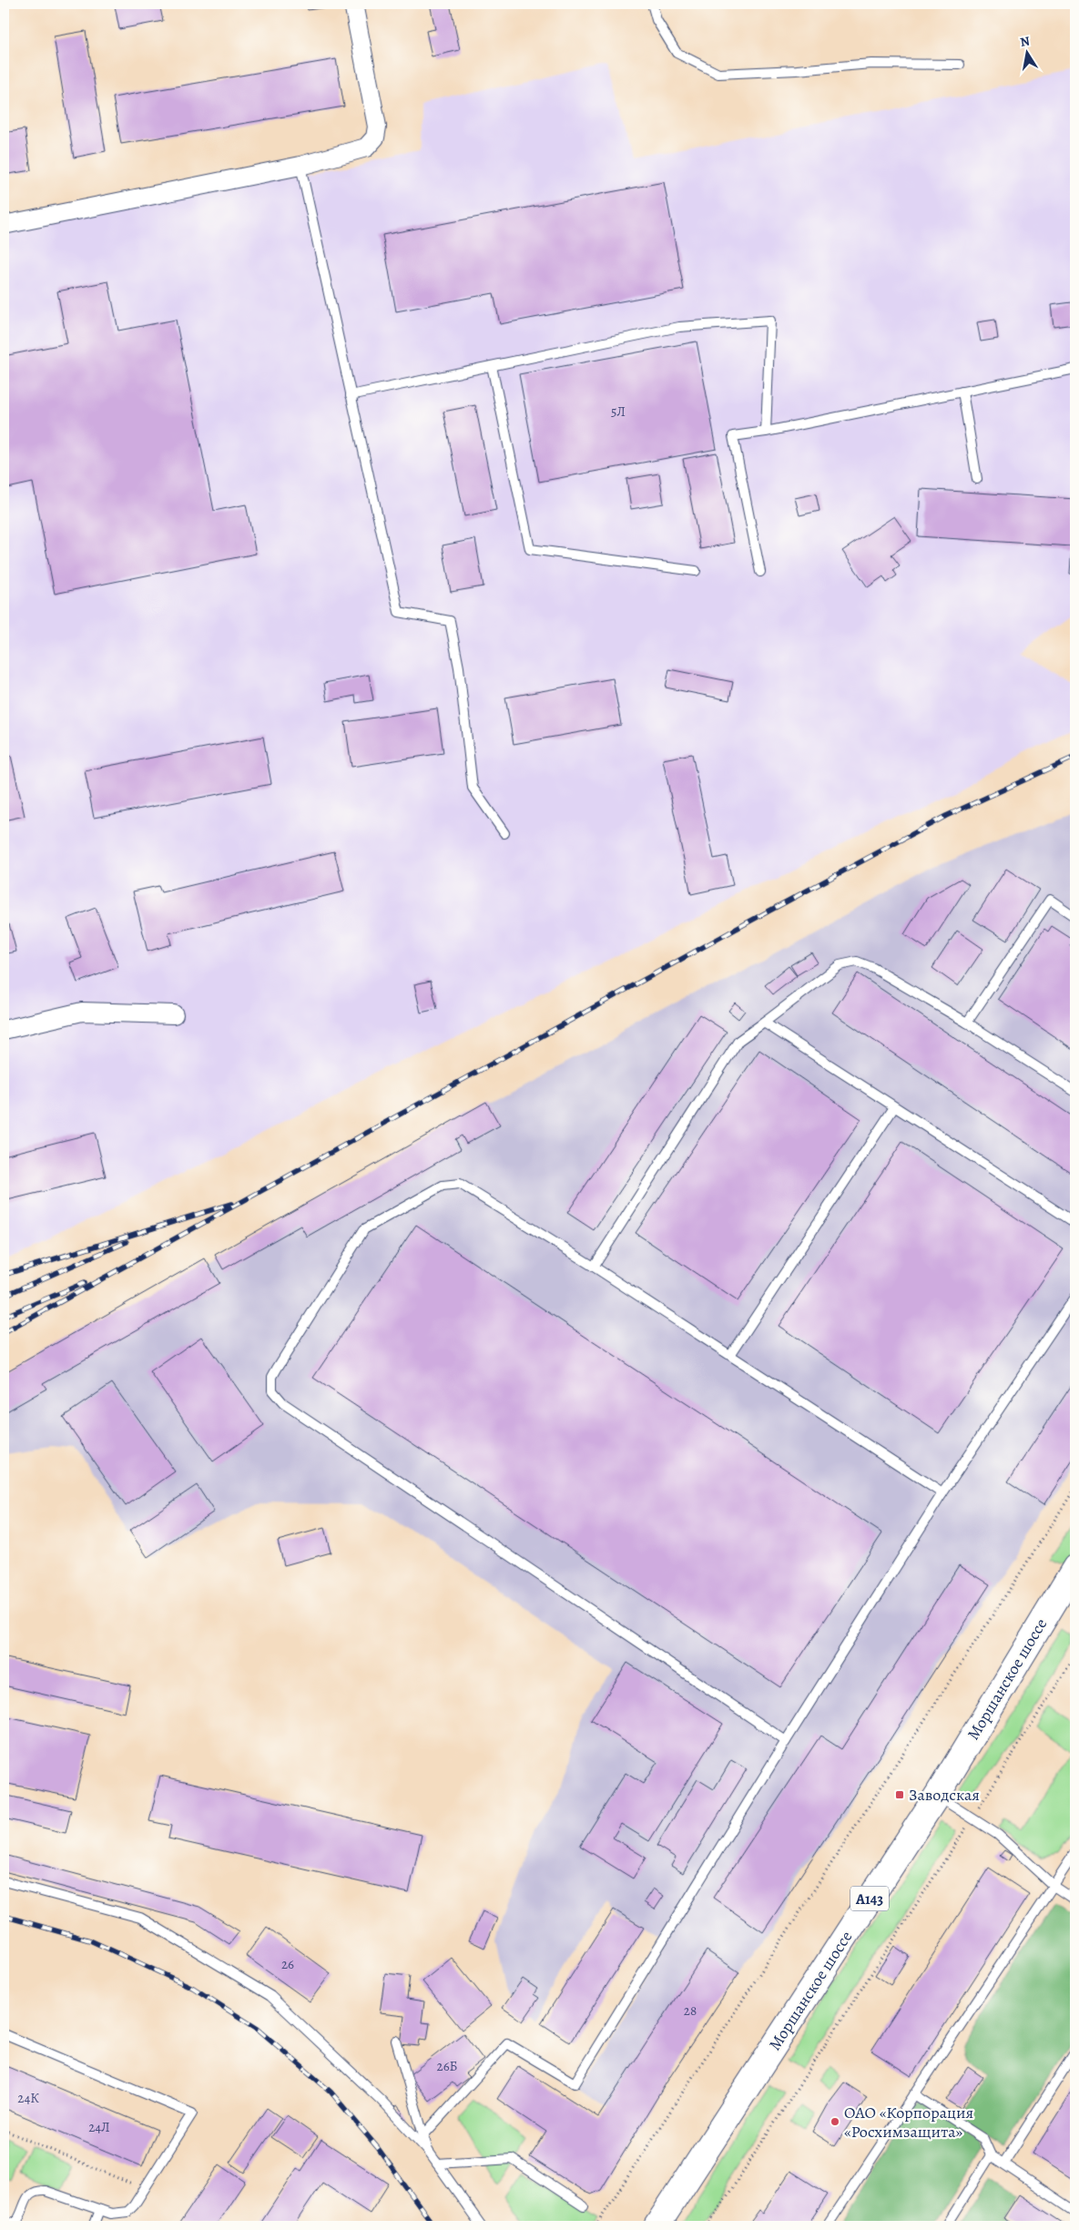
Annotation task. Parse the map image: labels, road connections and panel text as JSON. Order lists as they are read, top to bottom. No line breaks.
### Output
{"streets":{"main road":["Моршанское шоссе","А143"]},"places":{"transit":["Заводская"],"other":["ОАО «Корпорация «Росхимзащита»"]},"house_numbers":["5Л","26","28","26Б","24К","24Л"],"north":"top"}
